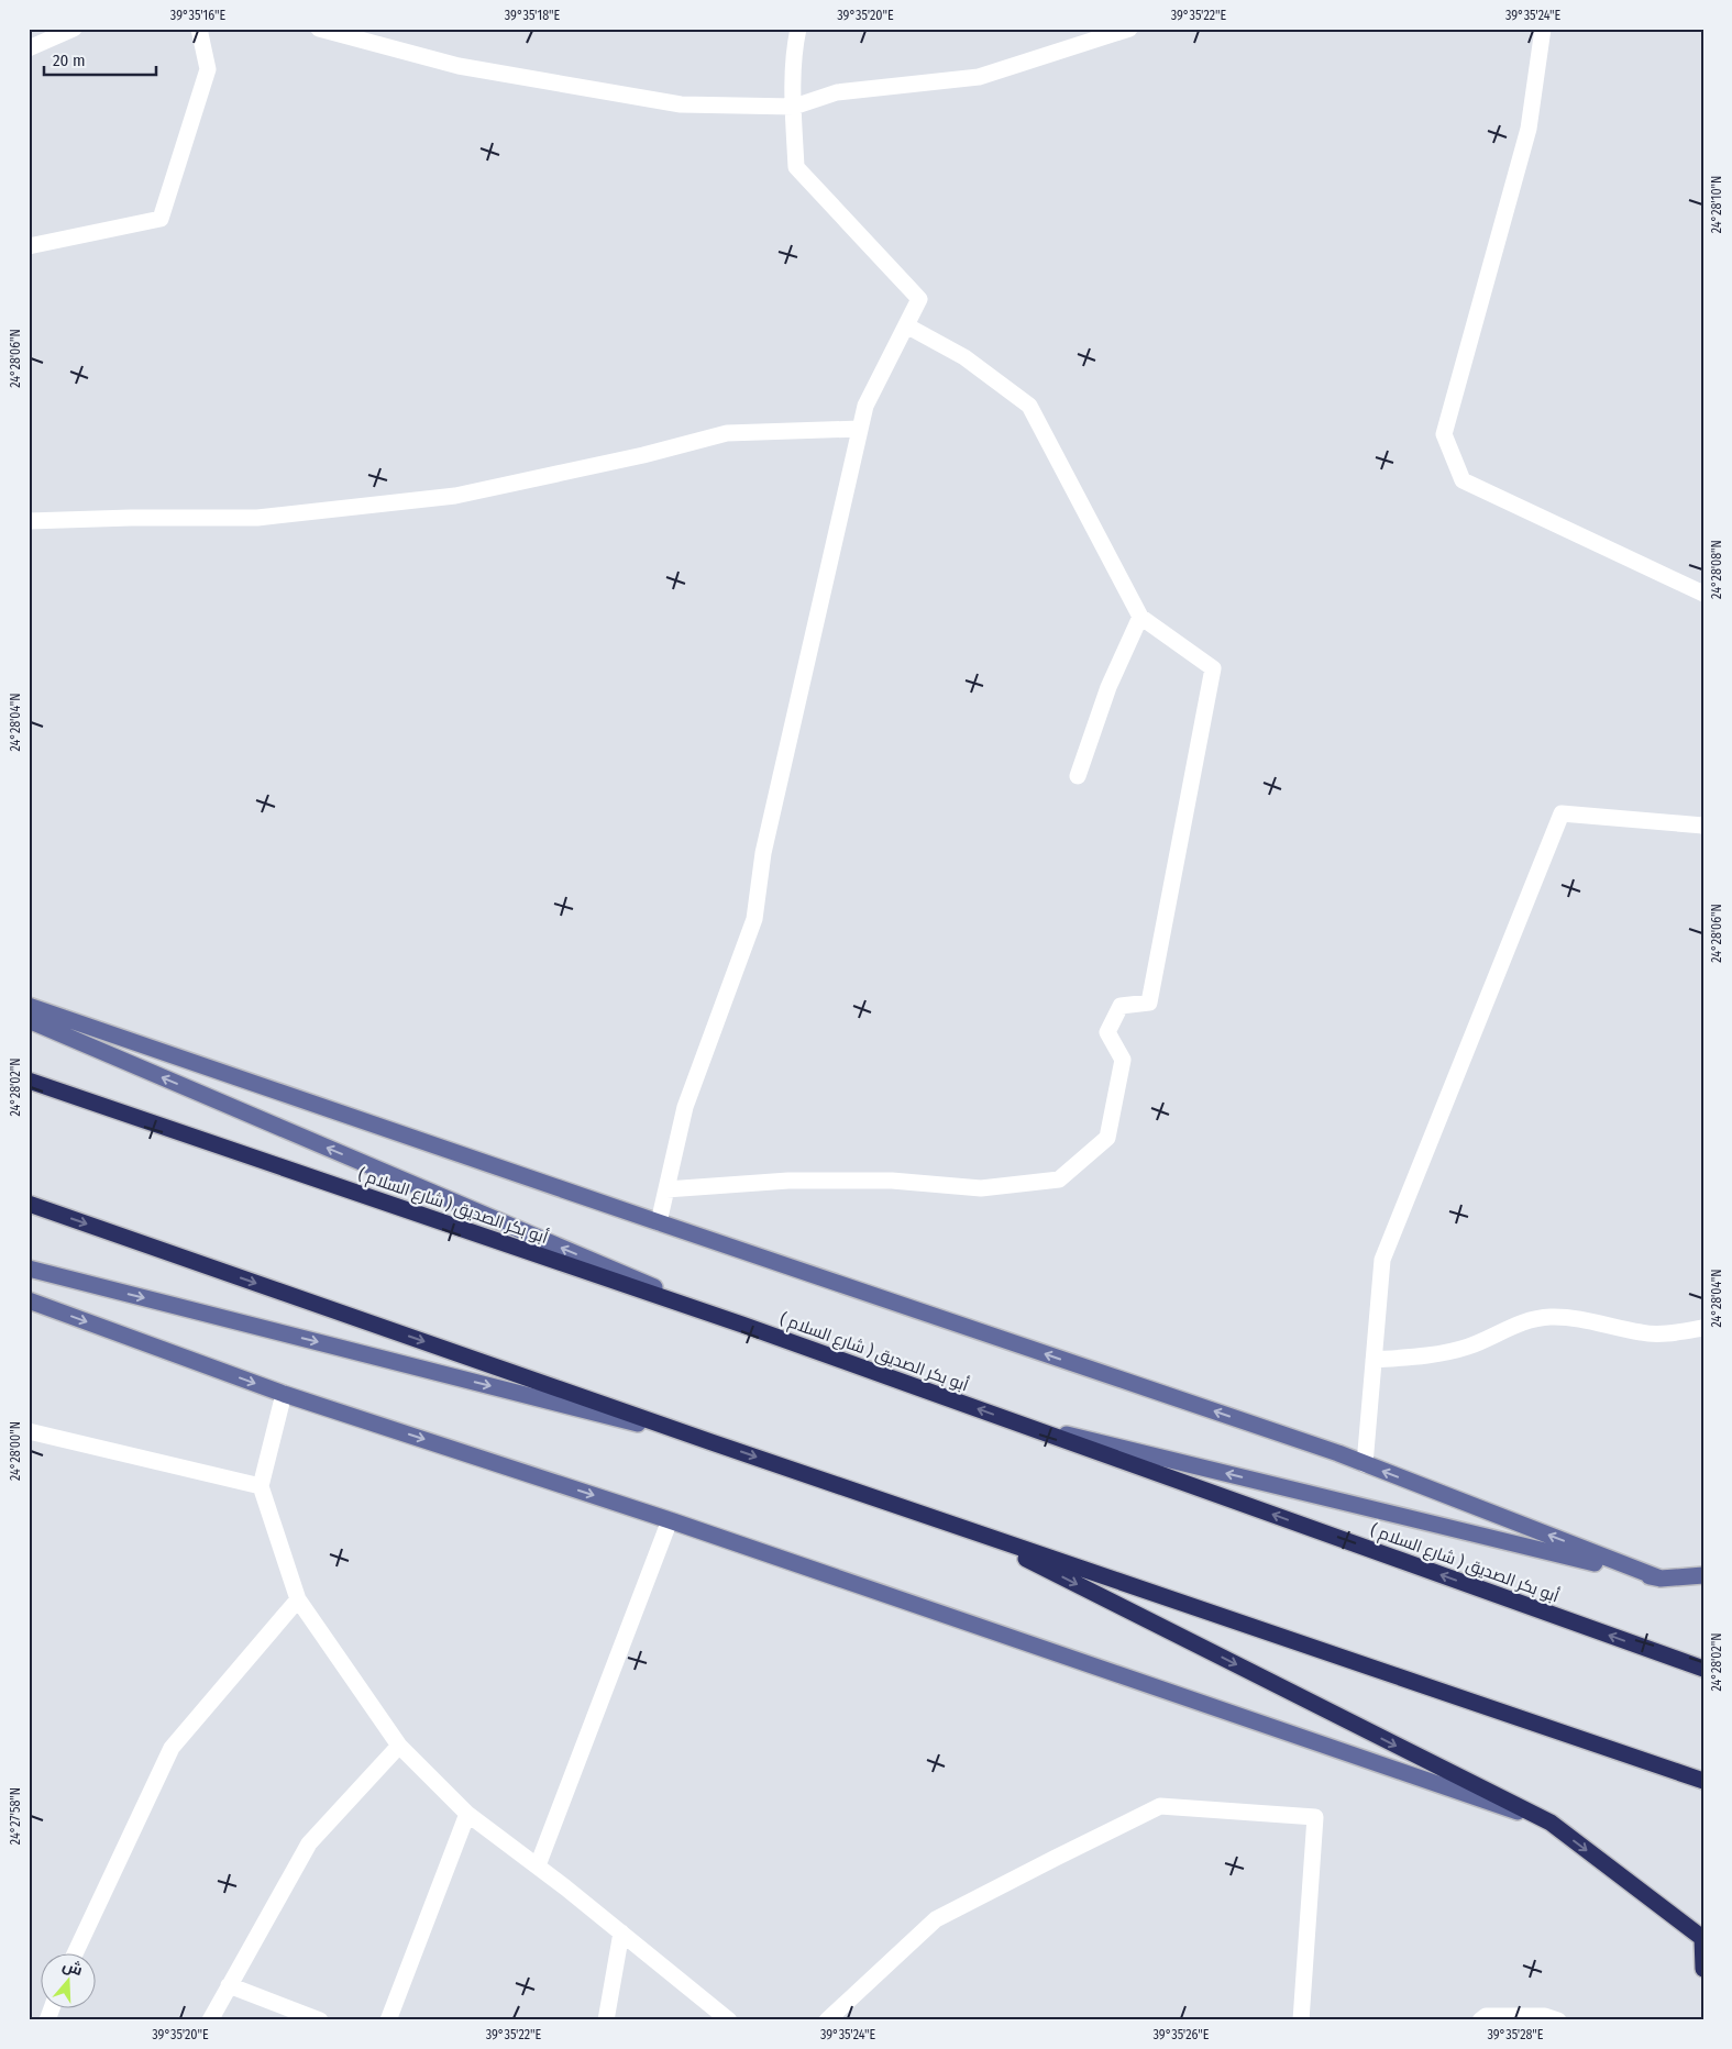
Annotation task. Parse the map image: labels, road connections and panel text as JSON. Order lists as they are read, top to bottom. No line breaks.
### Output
{"streets":{"highway":["( شارع السلام ) أبو بكر الصديق"]},"scale_bar":"20 m","north":"top","coordinates":["39°35'16\"E","39°35'18\"E","39°35'20\"E","39°35'22\"E","39°35'24\"E","24°28'10\"N","24°28'06\"N","24°28'08\"N","24°28'04\"N","24°28'02\"N","24°28'00\"N","24°27'58\"N","39°35'26\"E","39°35'28\"E"]}
